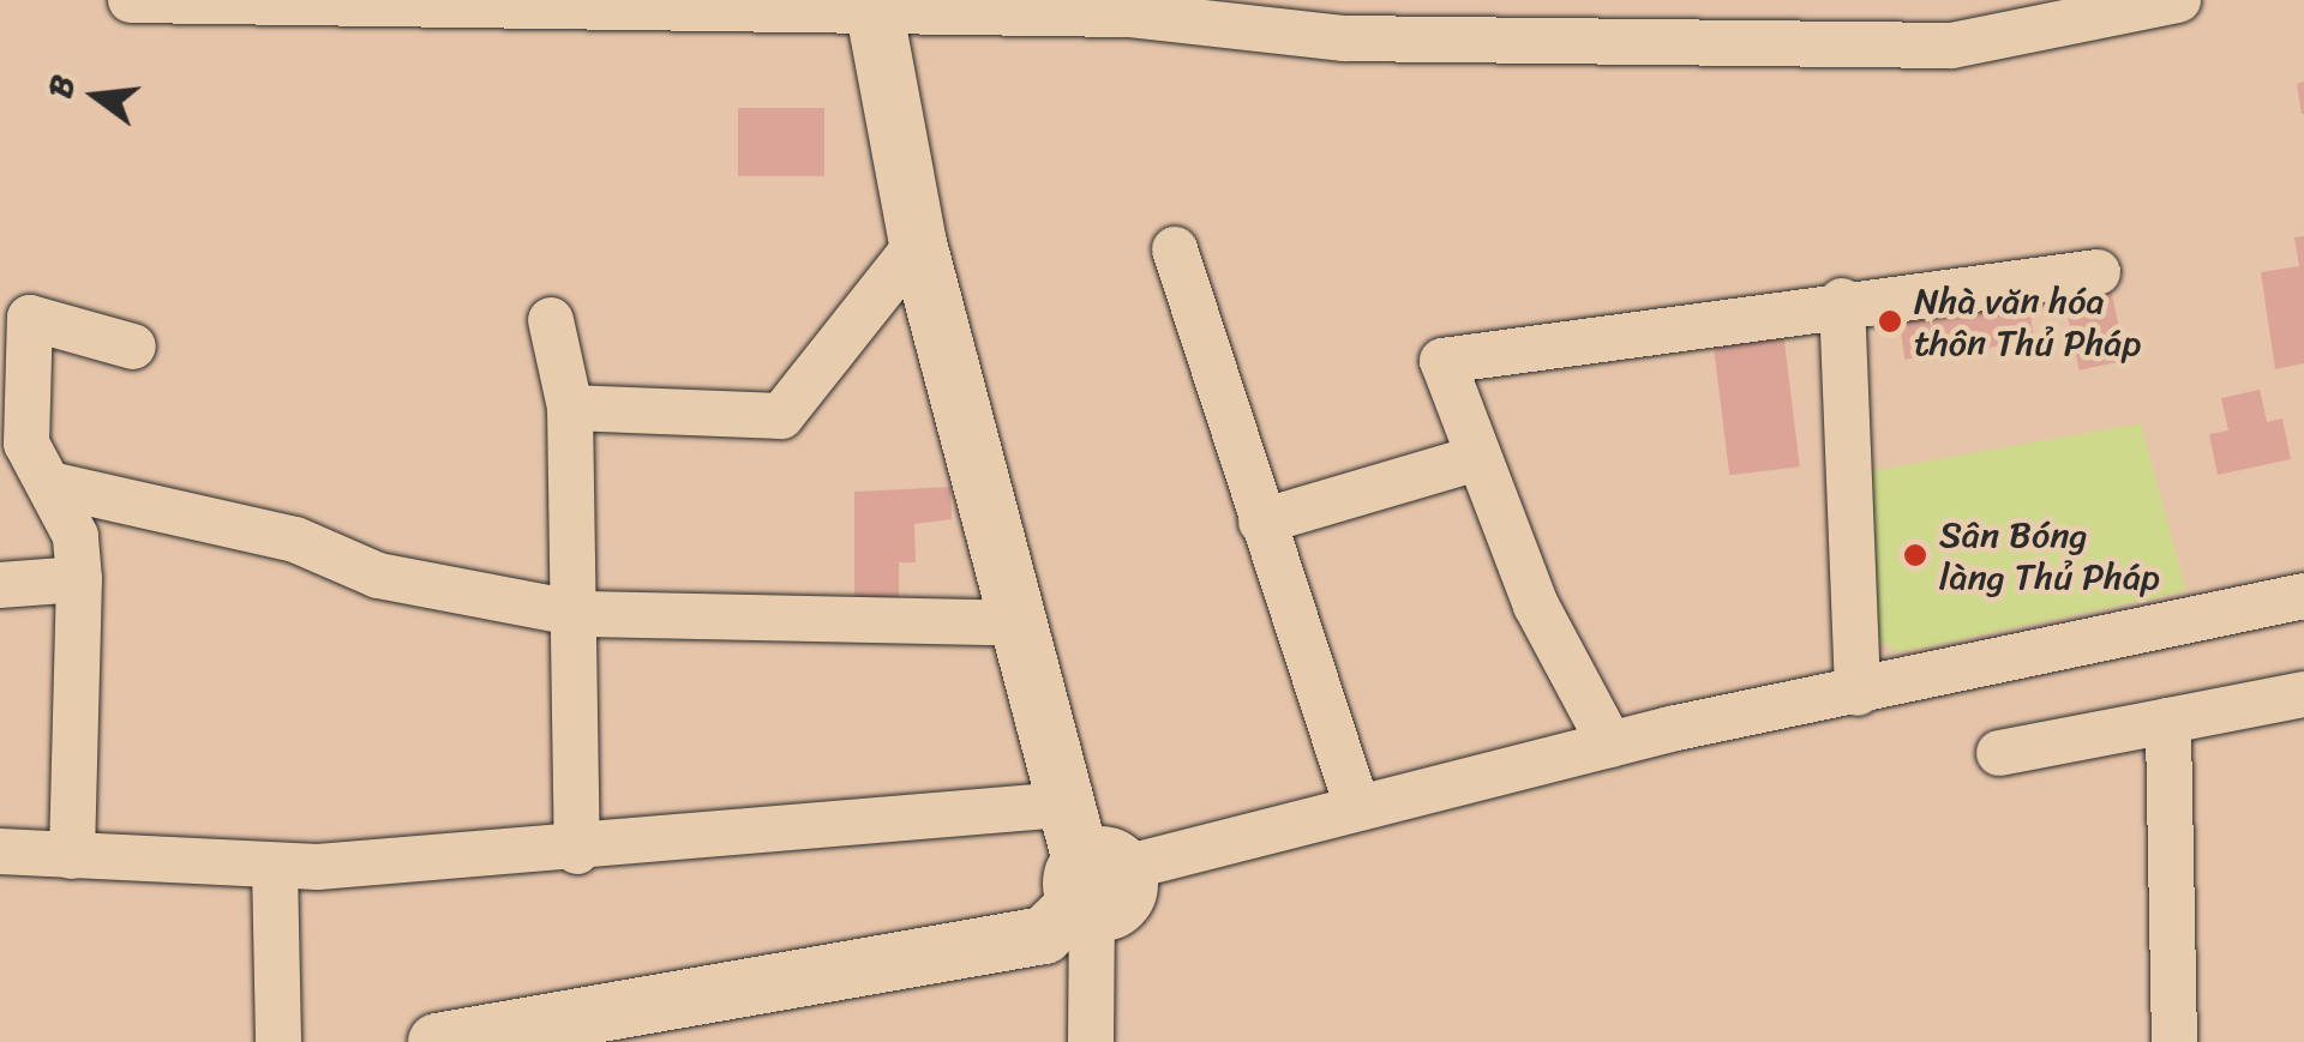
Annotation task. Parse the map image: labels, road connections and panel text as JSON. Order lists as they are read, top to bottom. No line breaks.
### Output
{"places":["Nhà văn hóa thôn Thủ Pháp","Sân Bóng làng Thủ Pháp"],"north":"left"}
